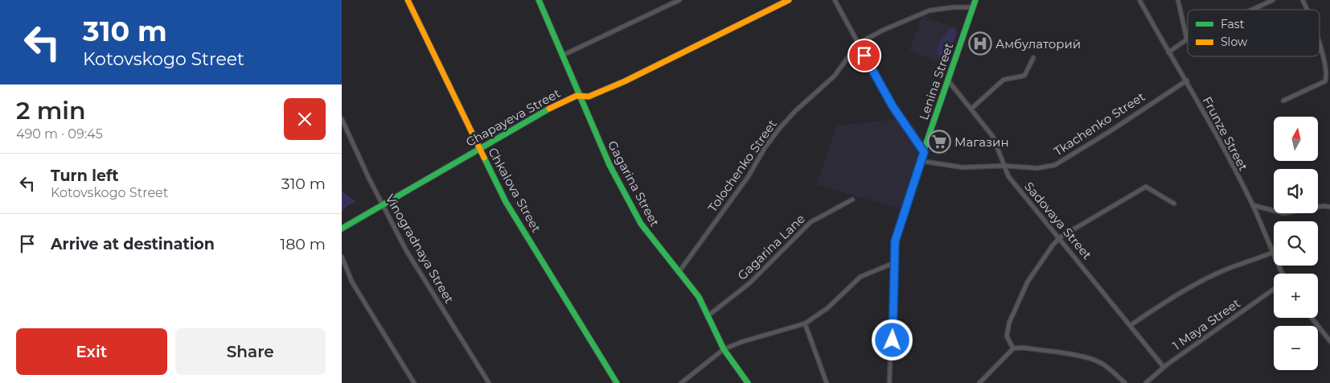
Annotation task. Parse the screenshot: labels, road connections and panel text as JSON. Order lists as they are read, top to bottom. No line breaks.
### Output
{"streets":{"street":["Lenina Street","Chapayeva Street","Tkachenko Street","Frunze Street","Tolochenko Street","Gagarina Street","Chkalova Street","Sadovaya Street","Gagarina Lane","Vinogradnaya Street","1 Maya Street"]},"crossings":[["Lenina Street","Tkachenko Street"],["Lenina Street","Tolochenko Street"],["Lenina Street","Sadovaya Street"],["Chapayeva Street","Gagarina Street"],["Chapayeva Street","Chkalova Street"],["Chapayeva Street","Vinogradnaya Street"],["Tkachenko Street","Frunze Street"],["Tkachenko Street","Sadovaya Street"],["Tolochenko Street","Gagarina Street"],["Gagarina Street","Gagarina Lane"],["Sadovaya Street","1 Maya Street"]],"places":{"hospital":["Амбулаторий"],"supermarket":["Магазин"]},"legend":["Fast","Slow"],"north":"top","page":{"turn":["310 m","Kotovskogo Street"],"heading":["2 min","490 m · 09:45"],"map_buttons":["+","−"],"list":[{"name":"Turn left","note":"Kotovskogo Street","value":"310 m"},{"name":"Arrive at destination","value":"180 m"}],"buttons":["Exit","Share"]}}
